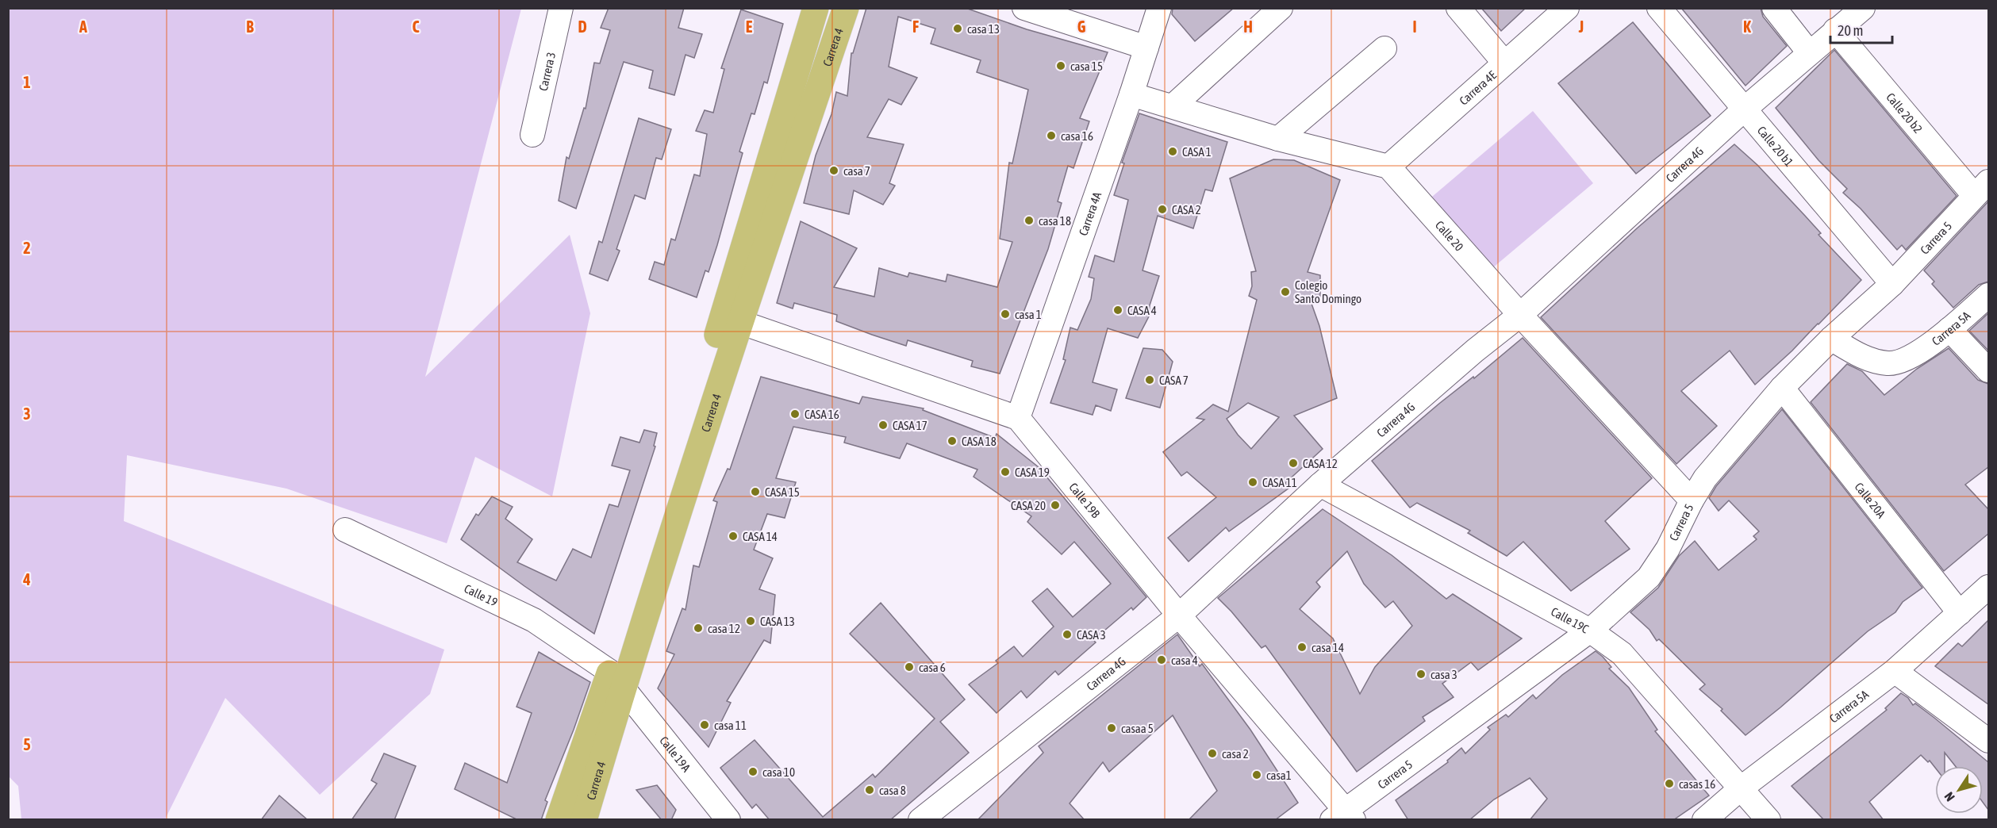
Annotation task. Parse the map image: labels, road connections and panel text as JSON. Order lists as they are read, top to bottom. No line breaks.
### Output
{"streets":{"main road":["Carrera 4"],"street":["Carrera 3","Carrera 4E","Calle 20 b2","Calle 20 b1","Carrera 4G","Carrera 4A","Calle 20","Carrera 5","Carrera 5A","Calle 19B","Calle 20A","Calle 19","Calle 19C","Calle 19A"]},"crossings":[["Carrera 4","Calle 19"],["Carrera 4","Calle 19A"],["Carrera 4E","Calle 20"],["Calle 20 b2","Carrera 4G"],["Calle 20 b2","Carrera 5"],["Calle 20 b1","Carrera 4G"],["Calle 20 b1","Carrera 5"],["Carrera 4G","Calle 20"],["Carrera 4G","Calle 19B"],["Carrera 4G","Calle 19C"],["Carrera 4A","Calle 19B"],["Calle 20","Carrera 5"],["Carrera 5","Carrera 5A"],["Carrera 5","Calle 19B"],["Carrera 5","Calle 20A"],["Carrera 5","Calle 19C"],["Carrera 5A","Calle 20A"],["Carrera 5A","Calle 19C"],["Calle 19","Calle 19A"]],"places":["casa 13","casa 15","casa 16","CASA 1","casa 7","CASA 2","casa 18","Colegio Santo Domingo","CASA 4","casa 1","CASA 7","CASA 16","CASA 17","CASA 18","CASA 12","CASA 19","CASA 11","CASA 15","CASA 20","CASA 14","CASA 13","casa 12","CASA 3","casa 14","casa 4","casa 6","casa 3","casa 11","casaa 5","casa 2","casa 10","casa1","casas 16","casa 8"],"scale_bar":"20 m","north":"bottom left","grid":{"columns":["A","B","C","D","E","F","G","H","I","J","K"],"rows":["1","2","3","4","5"]}}
